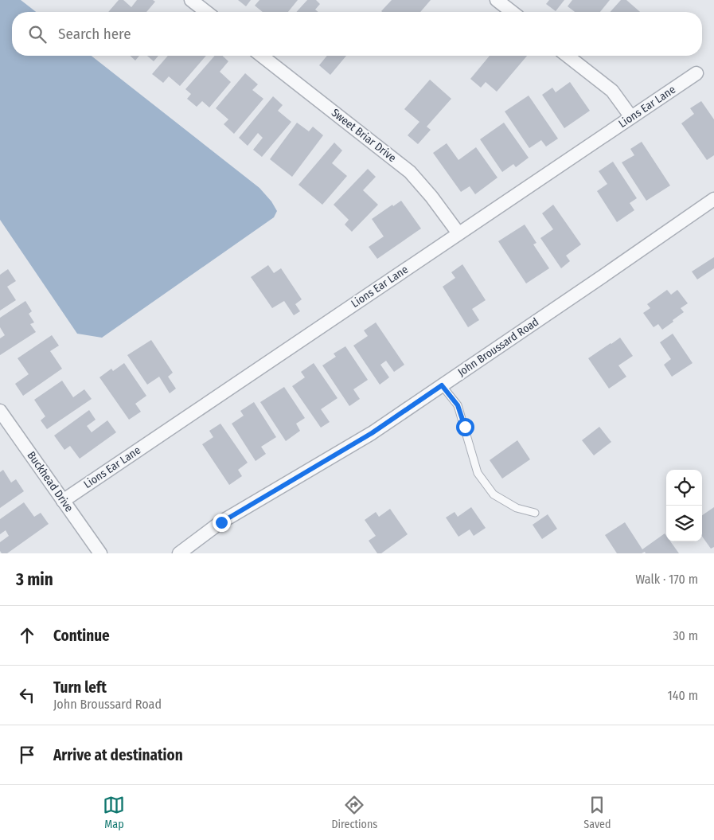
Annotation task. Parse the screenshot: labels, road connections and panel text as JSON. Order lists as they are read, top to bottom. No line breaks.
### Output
{"streets":{"street":["Lions Ear Lane","Sweet Briar Drive","John Broussard Road","Buckhead Drive"]},"crossings":[["Lions Ear Lane","Sweet Briar Drive"],["Lions Ear Lane","Buckhead Drive"]],"page":{"search":"Search here","heading":["3 min","Walk · 170 m"],"list":[["Continue","30 m"],["Turn left","John Broussard Road","140 m"],"Arrive at destination"],"nav":["Map","Directions","Saved"]}}
